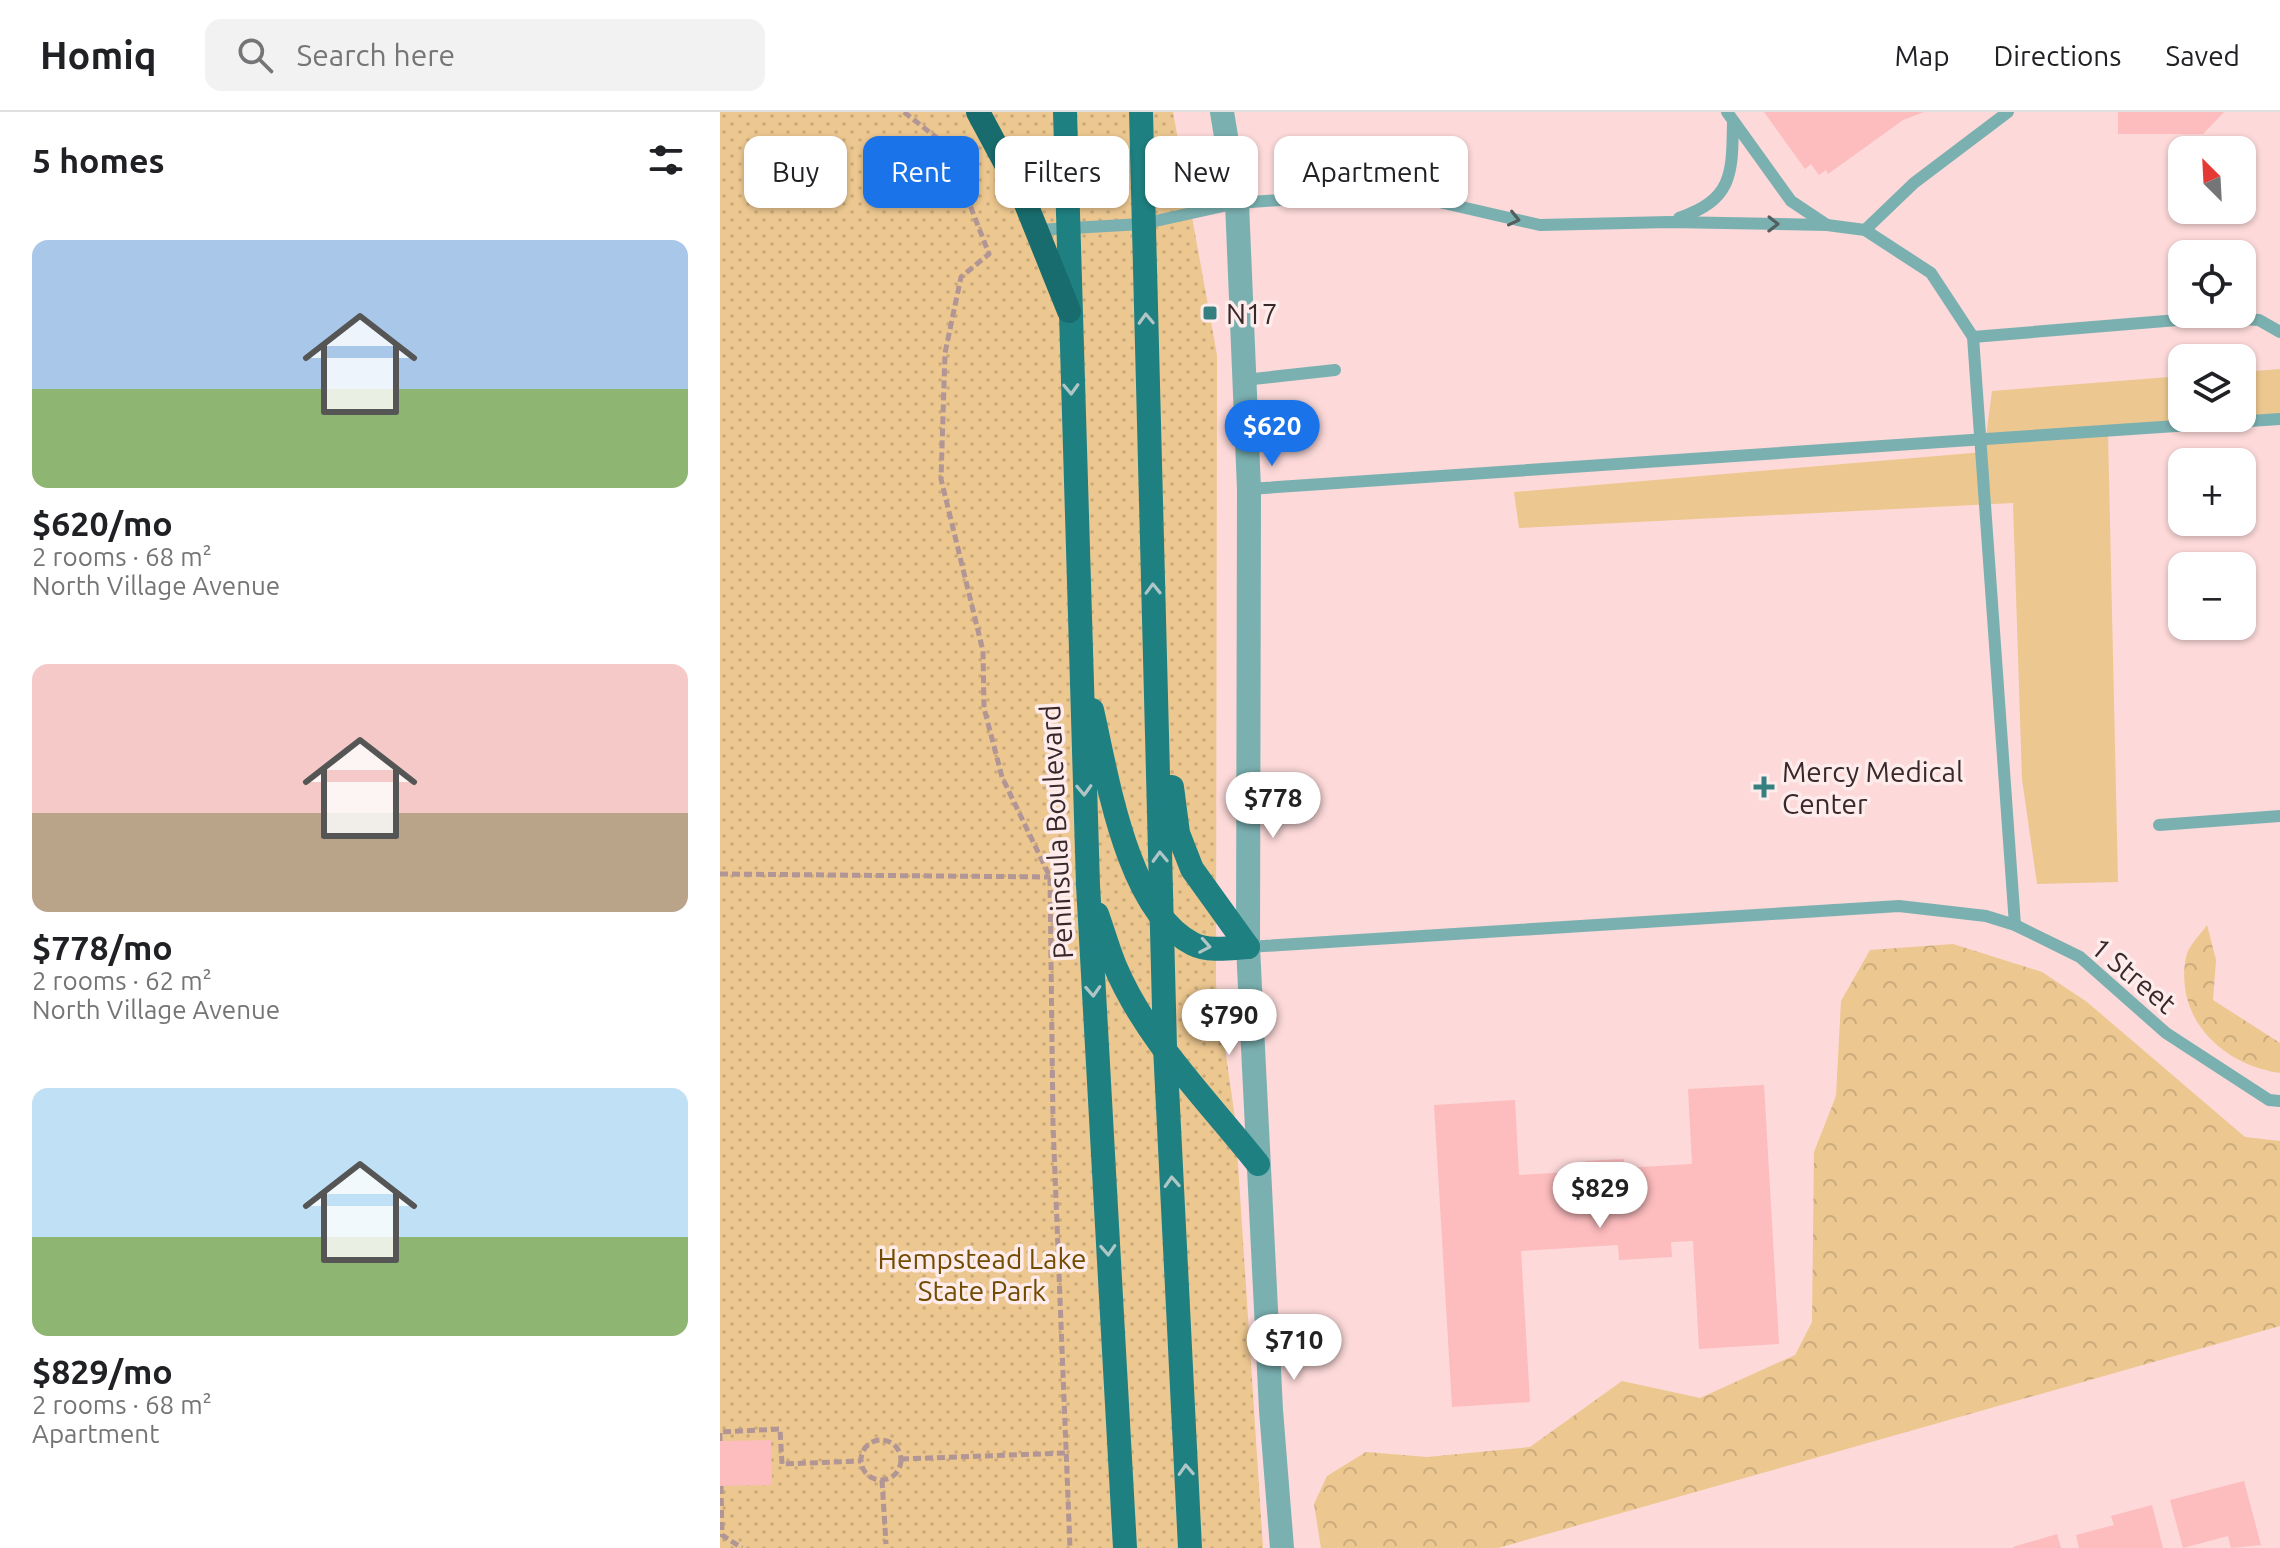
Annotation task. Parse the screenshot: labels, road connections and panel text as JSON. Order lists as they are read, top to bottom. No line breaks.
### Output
{"streets":{"main road":["Peninsula Boulevard"],"lane":["1 Street"]},"parks":["Hempstead Lake State Park"],"places":{"transit":["N17"],"health":["Mercy Medical Center"]},"north":"top left","page":{"header":"Homiq","search":"Search here","nav":["Map","Directions","Saved"],"heading":"5 homes","map_buttons":["+","−"],"chip":["Buy","Rent","Filters","New","Apartment"],"list":[{"name":"$620/mo","note":"2 rooms · 68 m² · North Village Avenue"},{"name":"$778/mo","note":"2 rooms · 62 m² · North Village Avenue"},{"name":"$829/mo","note":"2 rooms · 68 m² · Apartment"}],"price":["$620","$778","$790","$829","$710"]}}
